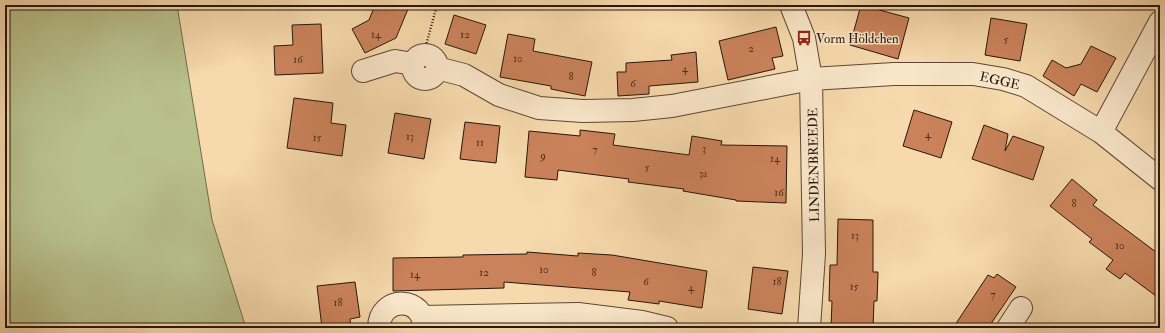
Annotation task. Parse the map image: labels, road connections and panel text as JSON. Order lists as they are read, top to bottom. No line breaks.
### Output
{"streets":{"street":["EGGE","LINDENBREEDE"]},"crossings":[["EGGE","LINDENBREEDE"]],"places":{"bus stop":["Vorm Höldchen"]},"house_numbers":["14","12","5","2","10","16","4","8","6","4","13","15","11","3","7","9","14","5","3a","16","8","13","10","10","12","8","14","6","18","15","4","7","18"]}
